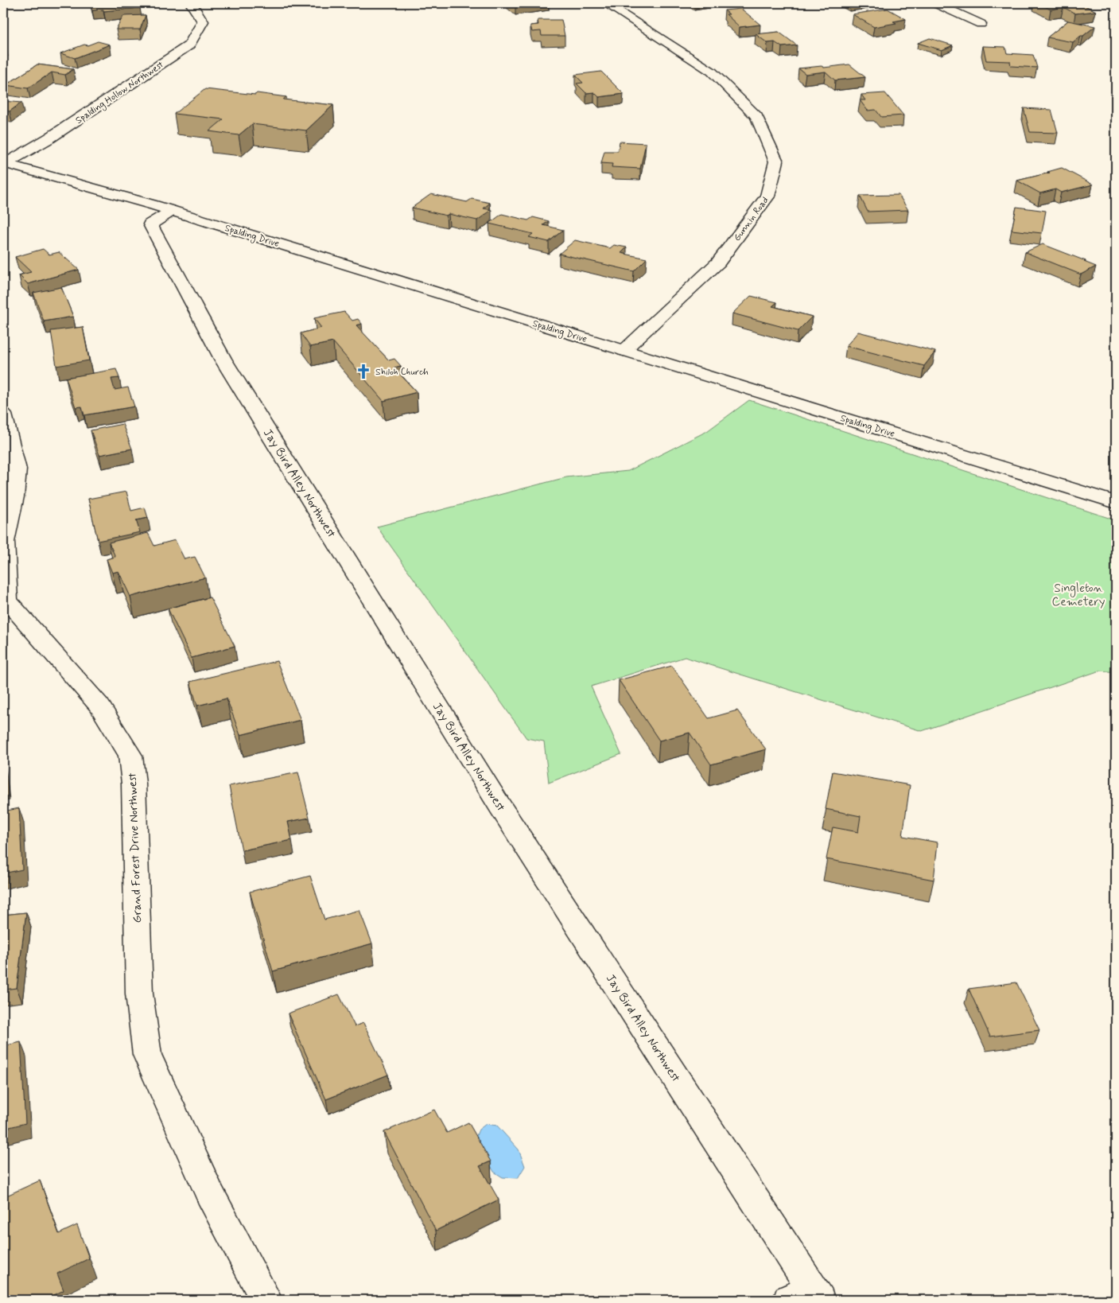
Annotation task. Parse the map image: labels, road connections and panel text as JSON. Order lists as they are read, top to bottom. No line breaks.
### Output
{"streets":{"street":["Spalding Hollow Northwest","Gunnin Road","Spalding Drive","Jay Bird Alley Northwest","Grand Forest Drive Northwest"]},"crossings":[["Spalding Hollow Northwest","Spalding Drive"],["Gunnin Road","Spalding Drive"],["Spalding Drive","Jay Bird Alley Northwest"]],"parks":["Singleton Cemetery"],"places":{"church":["Shiloh Church"]}}
